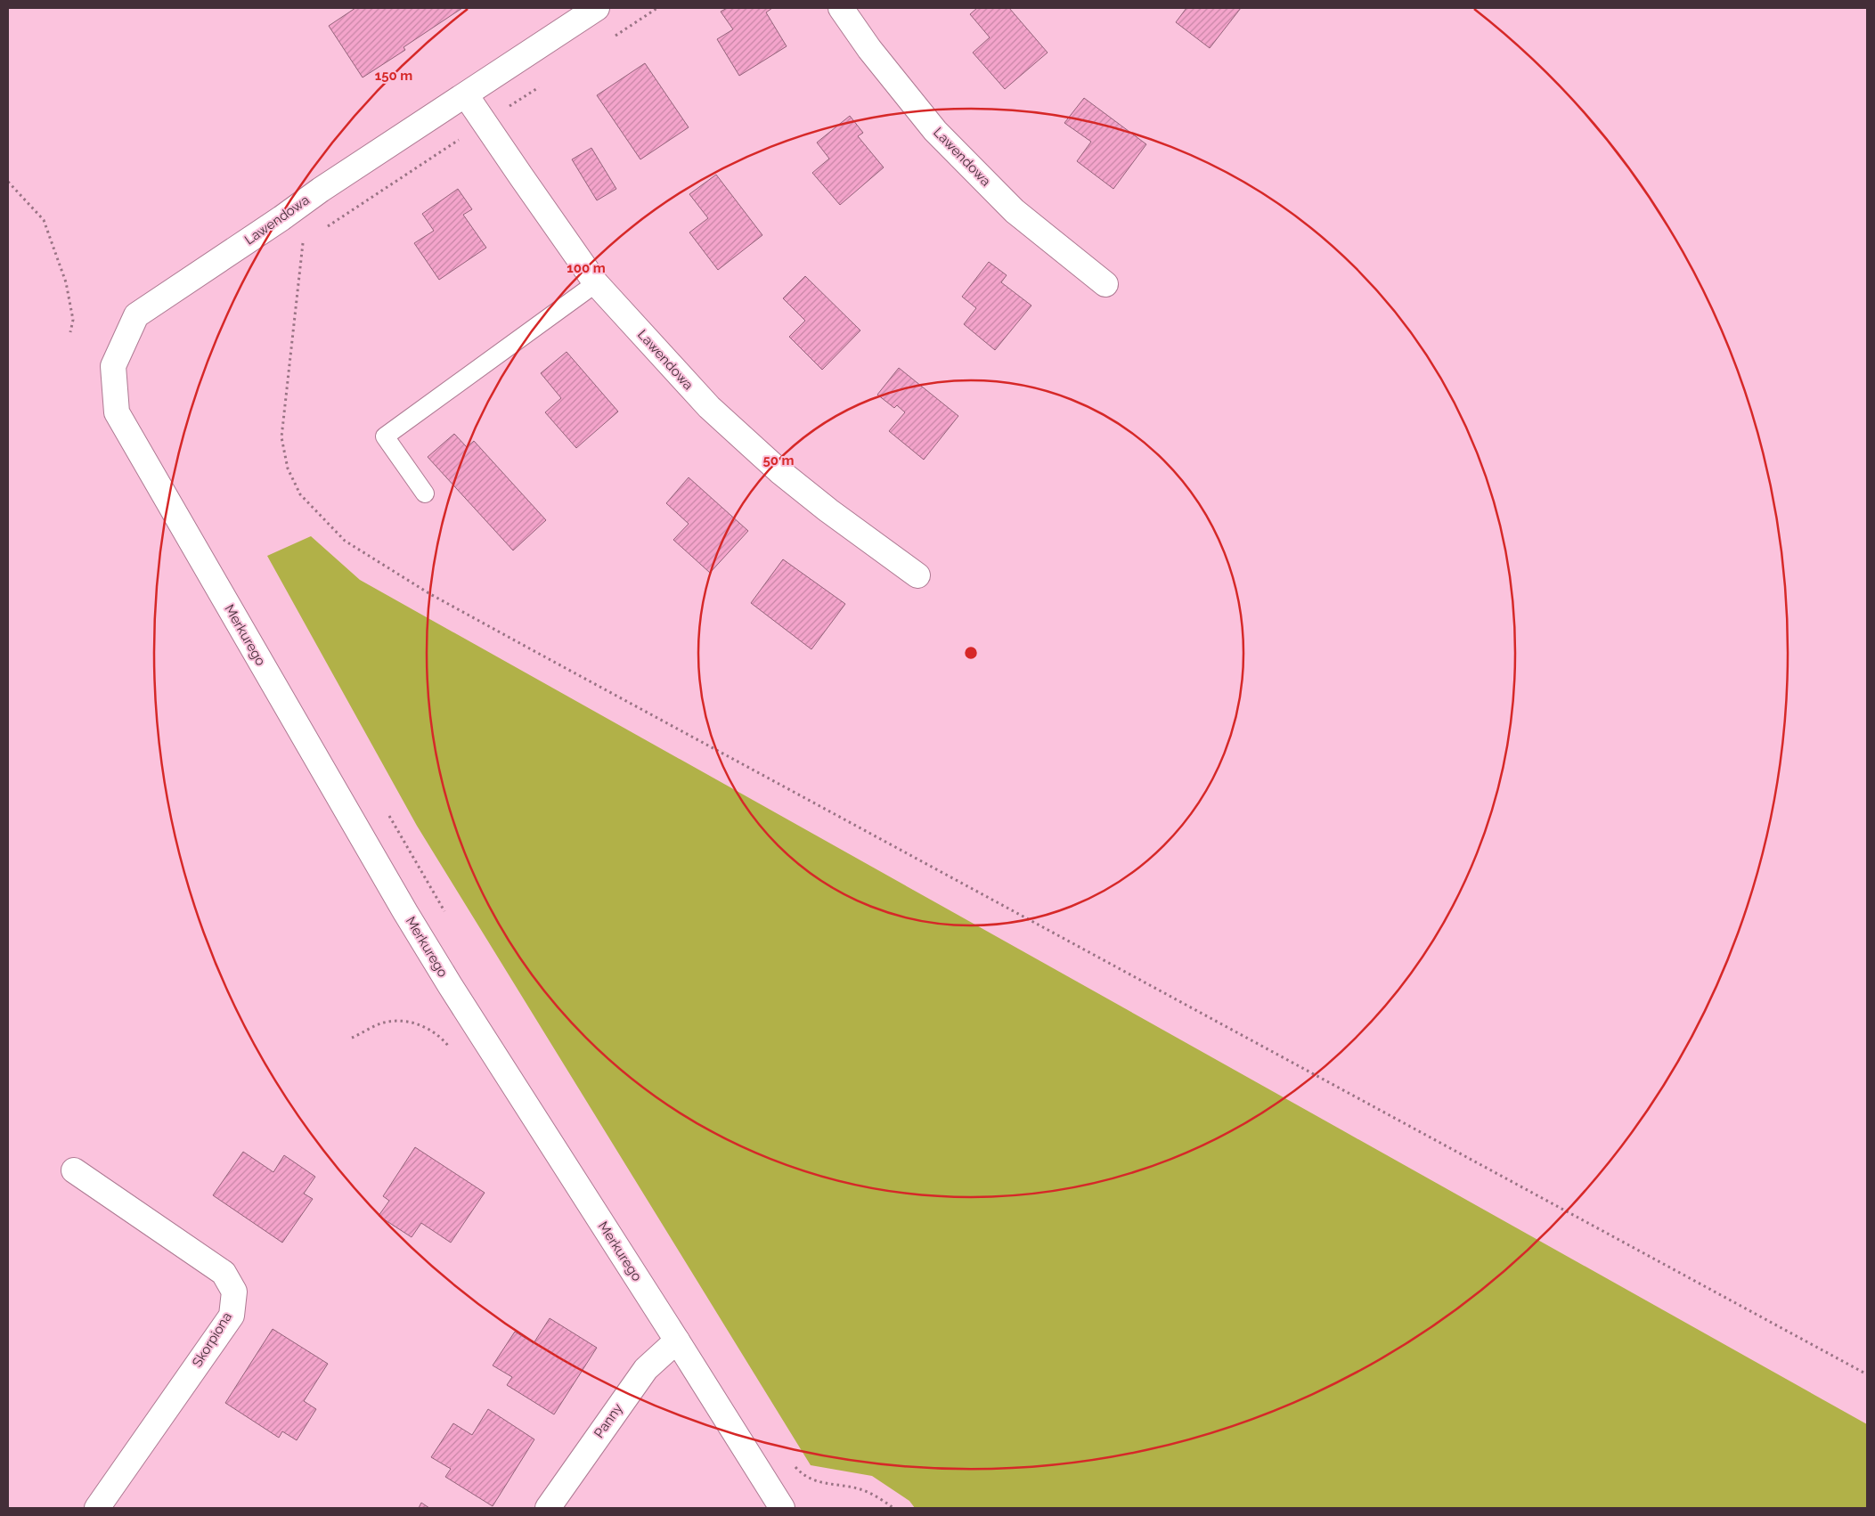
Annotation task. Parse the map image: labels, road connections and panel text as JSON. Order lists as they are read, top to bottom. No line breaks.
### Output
{"streets":{"street":["Lawendowa","Merkurego","Skorpiona","Panny"]},"crossings":[["Lawendowa","Merkurego"],["Merkurego","Panny"]],"rings":["150 m","100 m","50 m"]}
